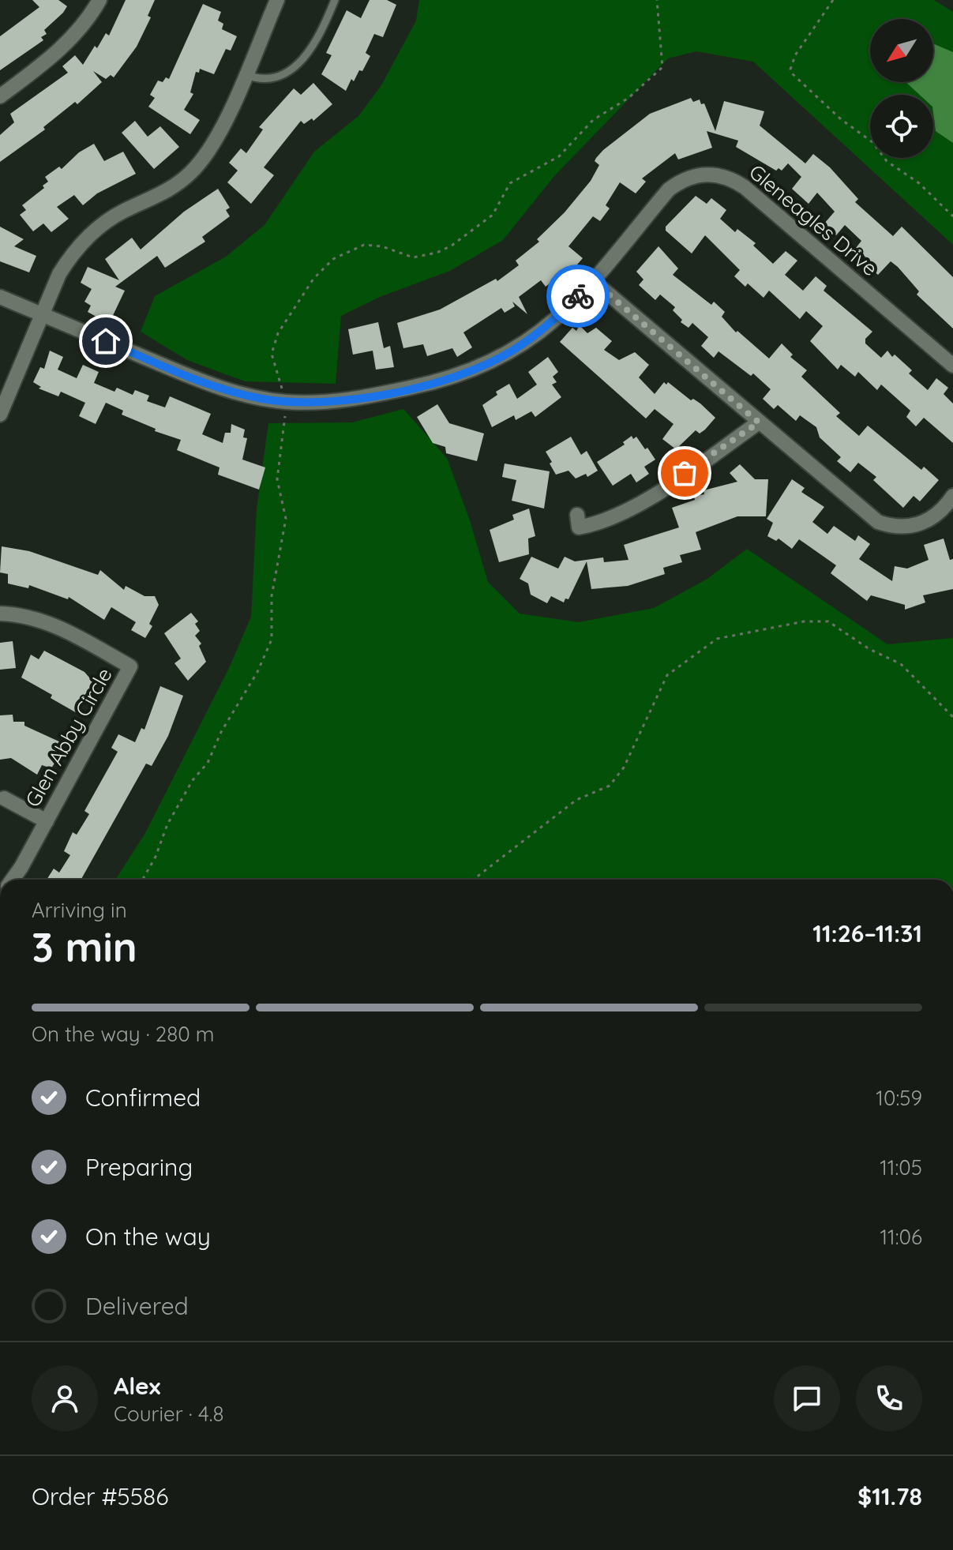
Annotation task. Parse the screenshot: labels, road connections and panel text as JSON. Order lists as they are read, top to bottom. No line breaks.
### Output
{"streets":{"street":["Gleneagles Drive","Glen Abby Circle"]},"north":"bottom left","page":{"heading":["3 min","Arriving in","11:26–11:31"],"panel":["Alex","Courier · 4.8","Order #5586","$11.78"],"bar":"On the way · 280 m","list":[["Confirmed","10:59"],["Preparing","11:05"],["On the way","11:06"],"Delivered"]}}
